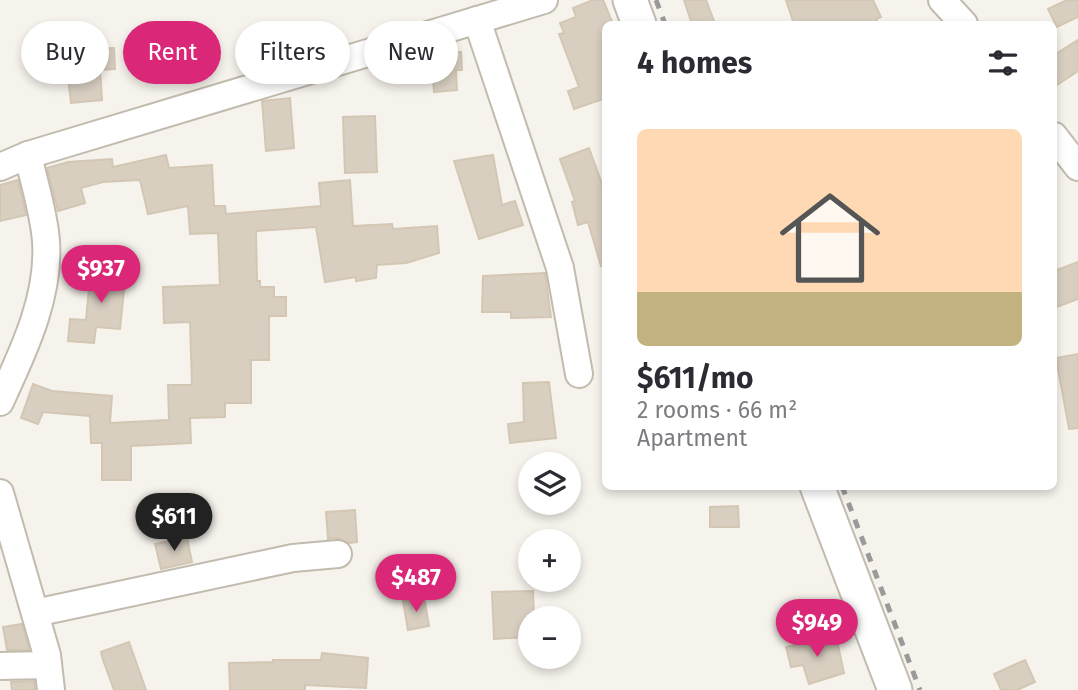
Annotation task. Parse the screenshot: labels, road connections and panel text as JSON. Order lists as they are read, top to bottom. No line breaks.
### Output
{"page":{"chip":["Buy","Rent","Filters","New"],"heading":"4 homes","list":[{"name":"$611/mo","note":"2 rooms · 66 m² · Apartment"}],"price":["$937","$611","$487","$949"],"map_buttons":["+","−"]}}
